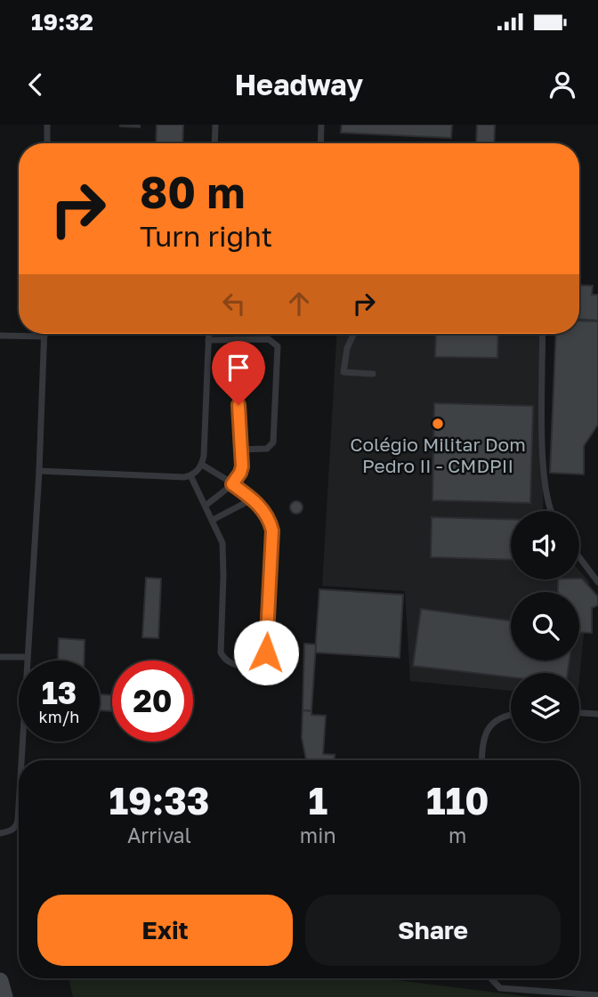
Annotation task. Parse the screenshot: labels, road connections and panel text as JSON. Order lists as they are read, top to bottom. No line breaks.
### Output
{"places":["Colégio Militar Dom Pedro II - CMDPII"],"page":{"status":"19:32","header":"Headway","turn":["80 m","Turn right"],"speed":"13 km/h","limit":"20","eta":["19:33","Arrival","1","min","110","m"],"buttons":["Exit","Share"]}}
